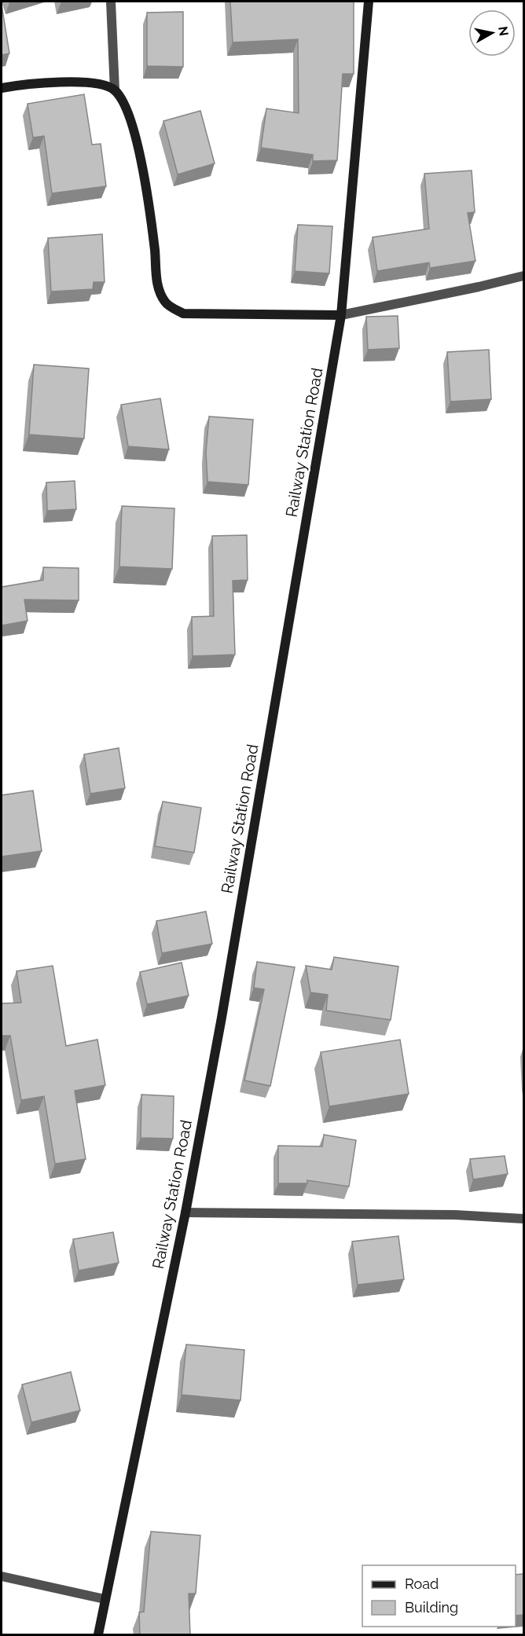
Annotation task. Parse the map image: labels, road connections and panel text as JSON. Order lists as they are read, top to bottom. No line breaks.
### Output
{"streets":{"street":["Railway Station Road"]},"legend":["Road","Building"],"north":"right"}
